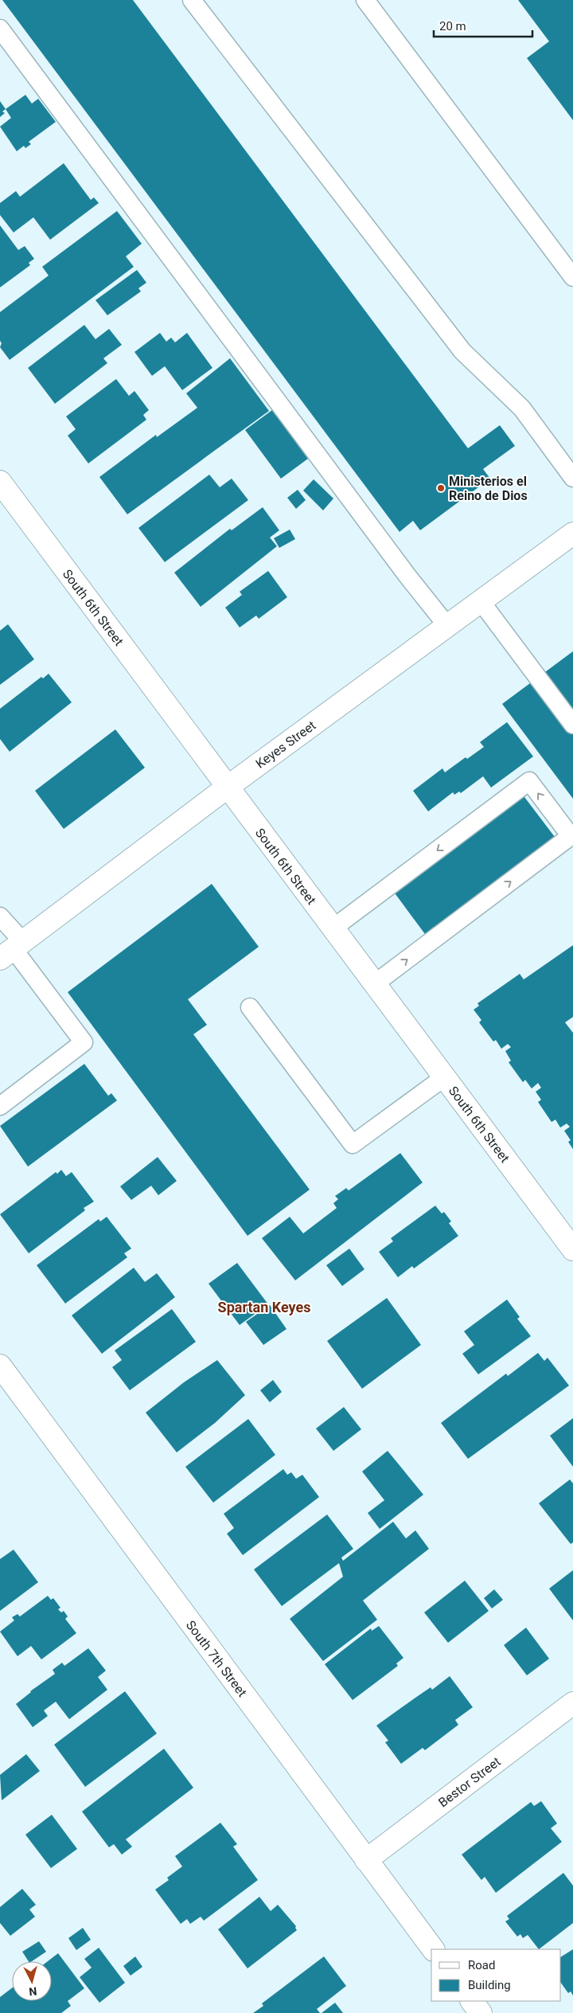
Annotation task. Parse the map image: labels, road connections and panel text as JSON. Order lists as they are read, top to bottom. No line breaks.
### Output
{"streets":{"street":["South 6th Street","Keyes Street","South 7th Street","Bestor Street"]},"crossings":[["South 6th Street","Keyes Street"],["South 7th Street","Bestor Street"]],"districts":["Spartan Keyes"],"places":["Ministerios el Reino de Dios"],"legend":["Road","Building"],"scale_bar":"20 m","north":"bottom"}
